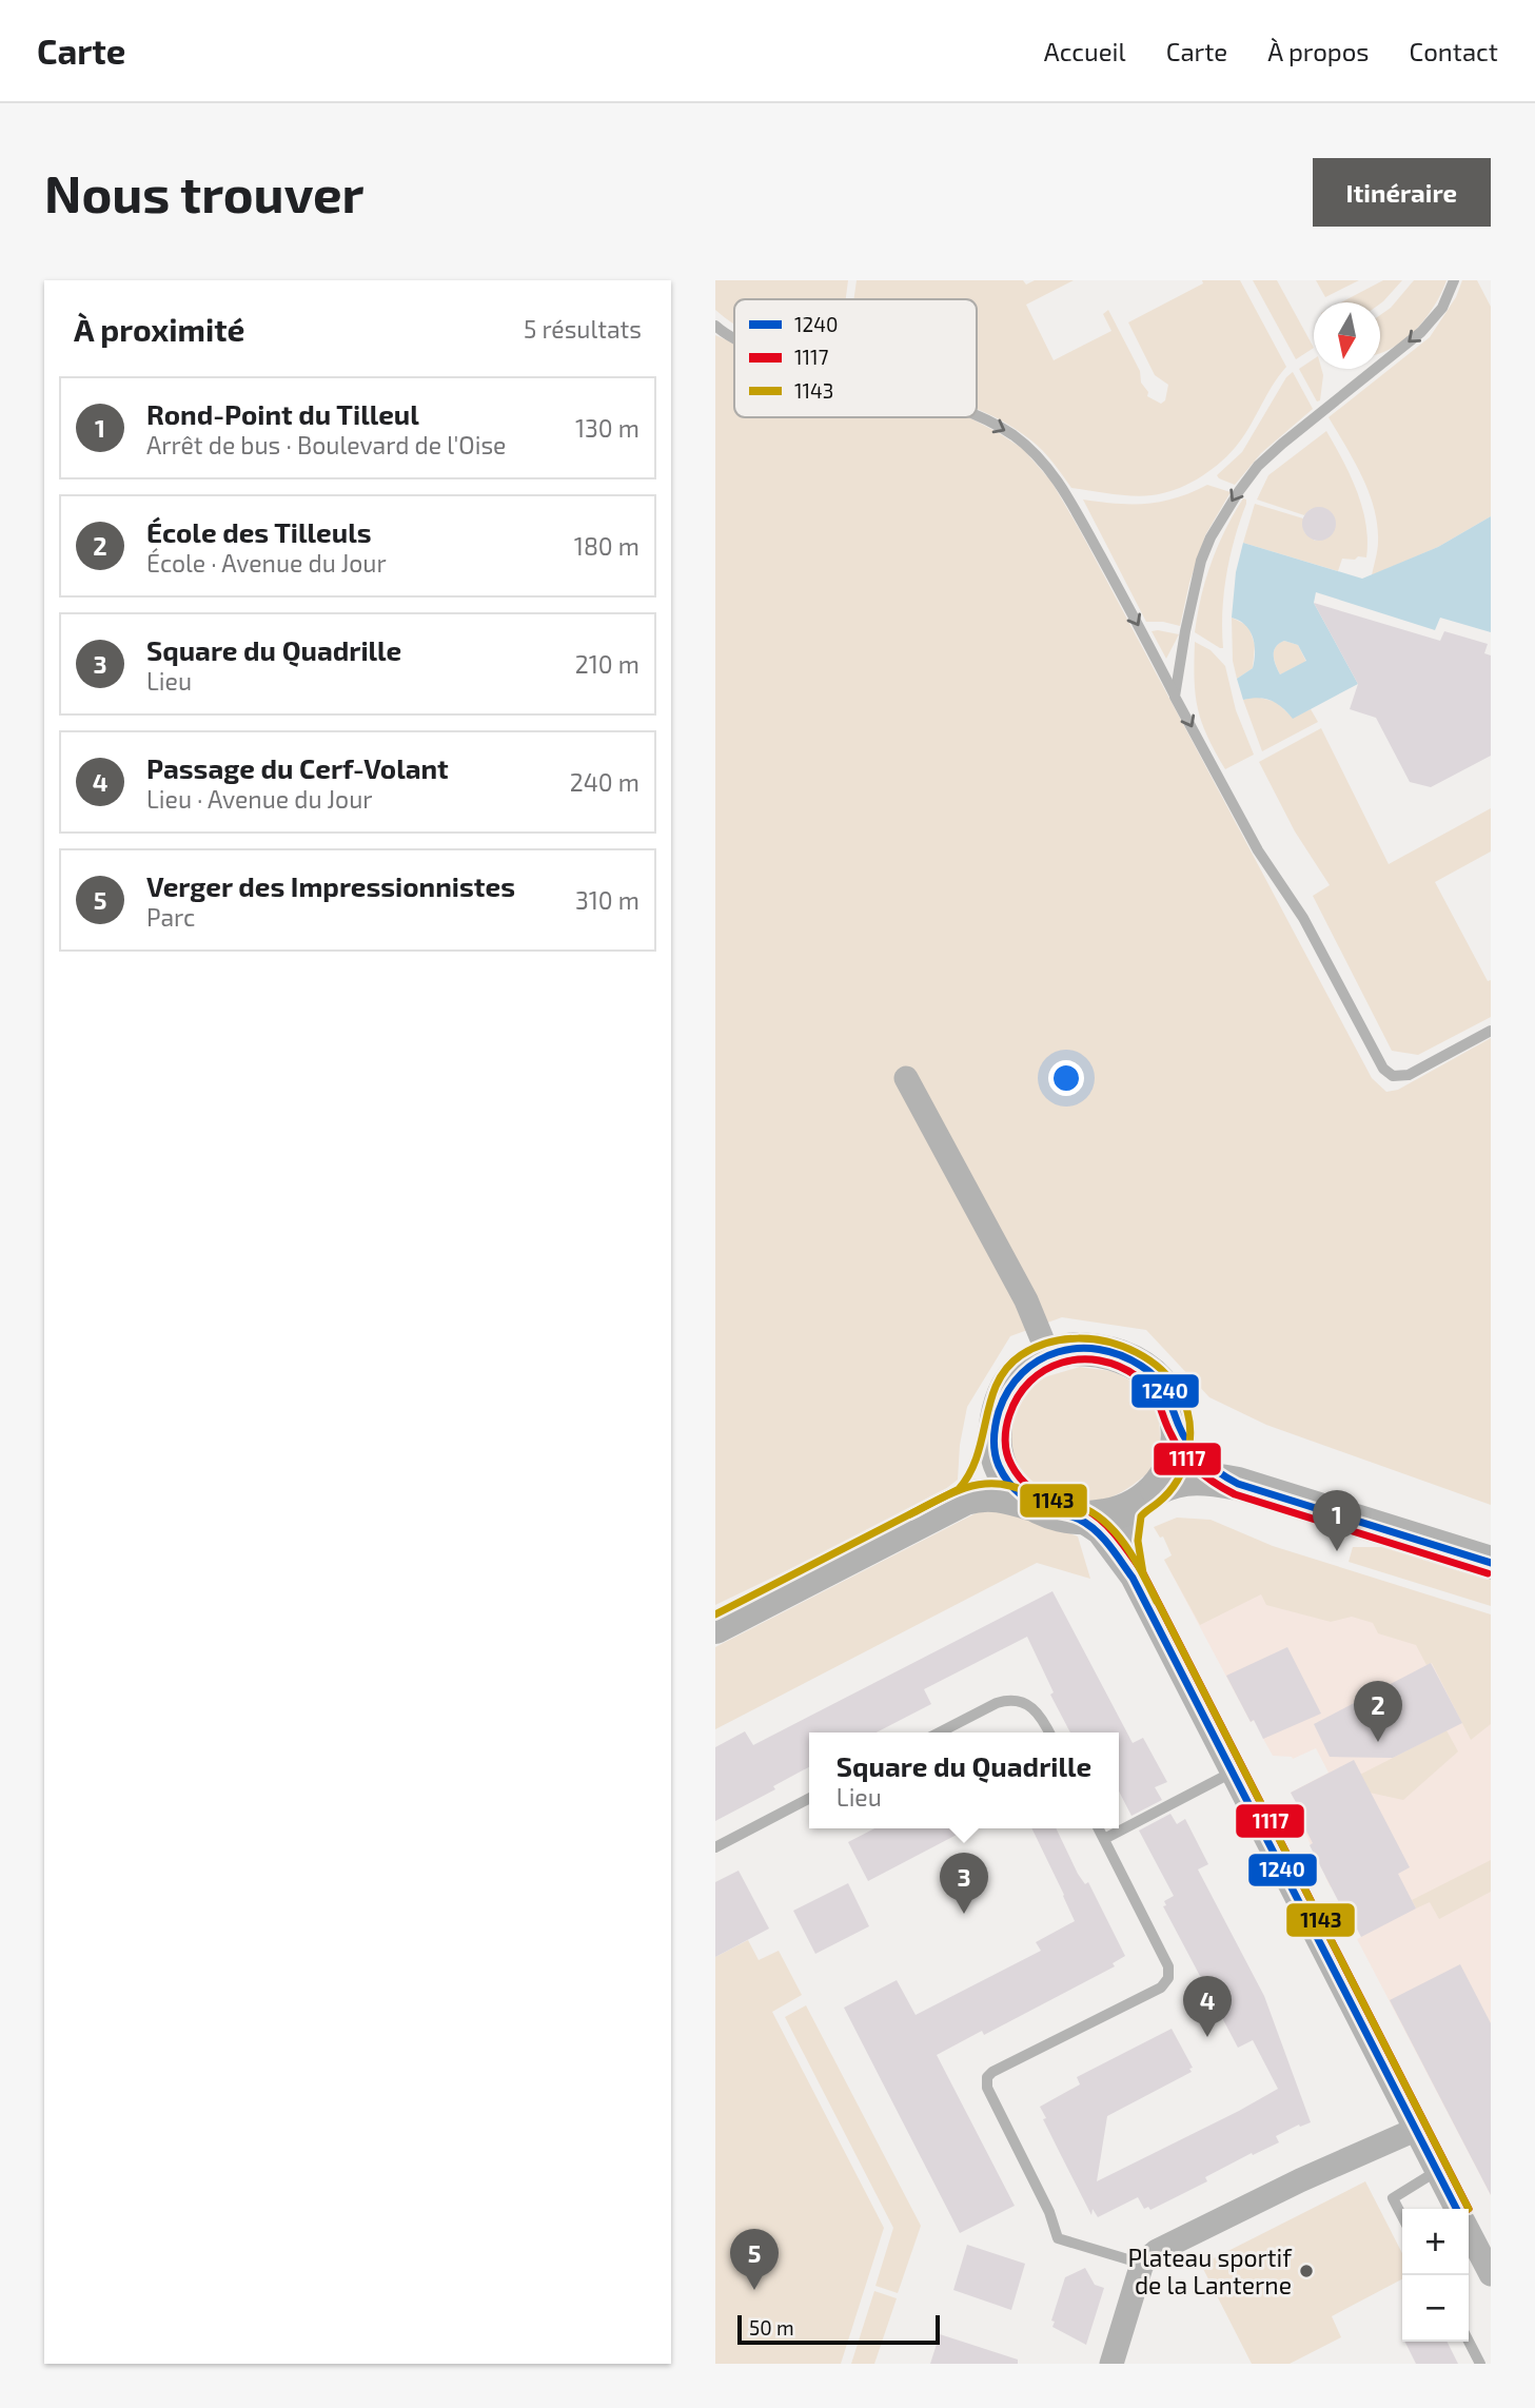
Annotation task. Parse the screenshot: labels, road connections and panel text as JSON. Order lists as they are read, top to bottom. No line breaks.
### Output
{"places":["Plateau sportif de la Lanterne"],"lines":["transit line 1143","transit line 1240","transit line 1117"],"legend":["1240","1117","1143"],"scale_bar":"50 m","north":"bottom","page":{"header":"Carte","nav":["Accueil","Carte","À propos","Contact"],"buttons":"Itinéraire","title":"Nous trouver","heading":["À proximité","5 résultats"],"list":[{"mark":"1","name":"Rond-Point du Tilleul","note":"Arrêt de bus · Boulevard de l'Oise","value":"130 m"},{"mark":"2","name":"École des Tilleuls","note":"École · Avenue du Jour","value":"180 m"},{"mark":"3","name":"Square du Quadrille","note":"Lieu","value":"210 m"},{"mark":"4","name":"Passage du Cerf-Volant","note":"Lieu · Avenue du Jour","value":"240 m"},{"mark":"5","name":"Verger des Impressionnistes","note":"Parc","value":"310 m"}],"pins":["1","2","3","4","5"],"popup":["Square du Quadrille","Lieu"],"map_buttons":["+","−"],"scale":"50 m"}}
